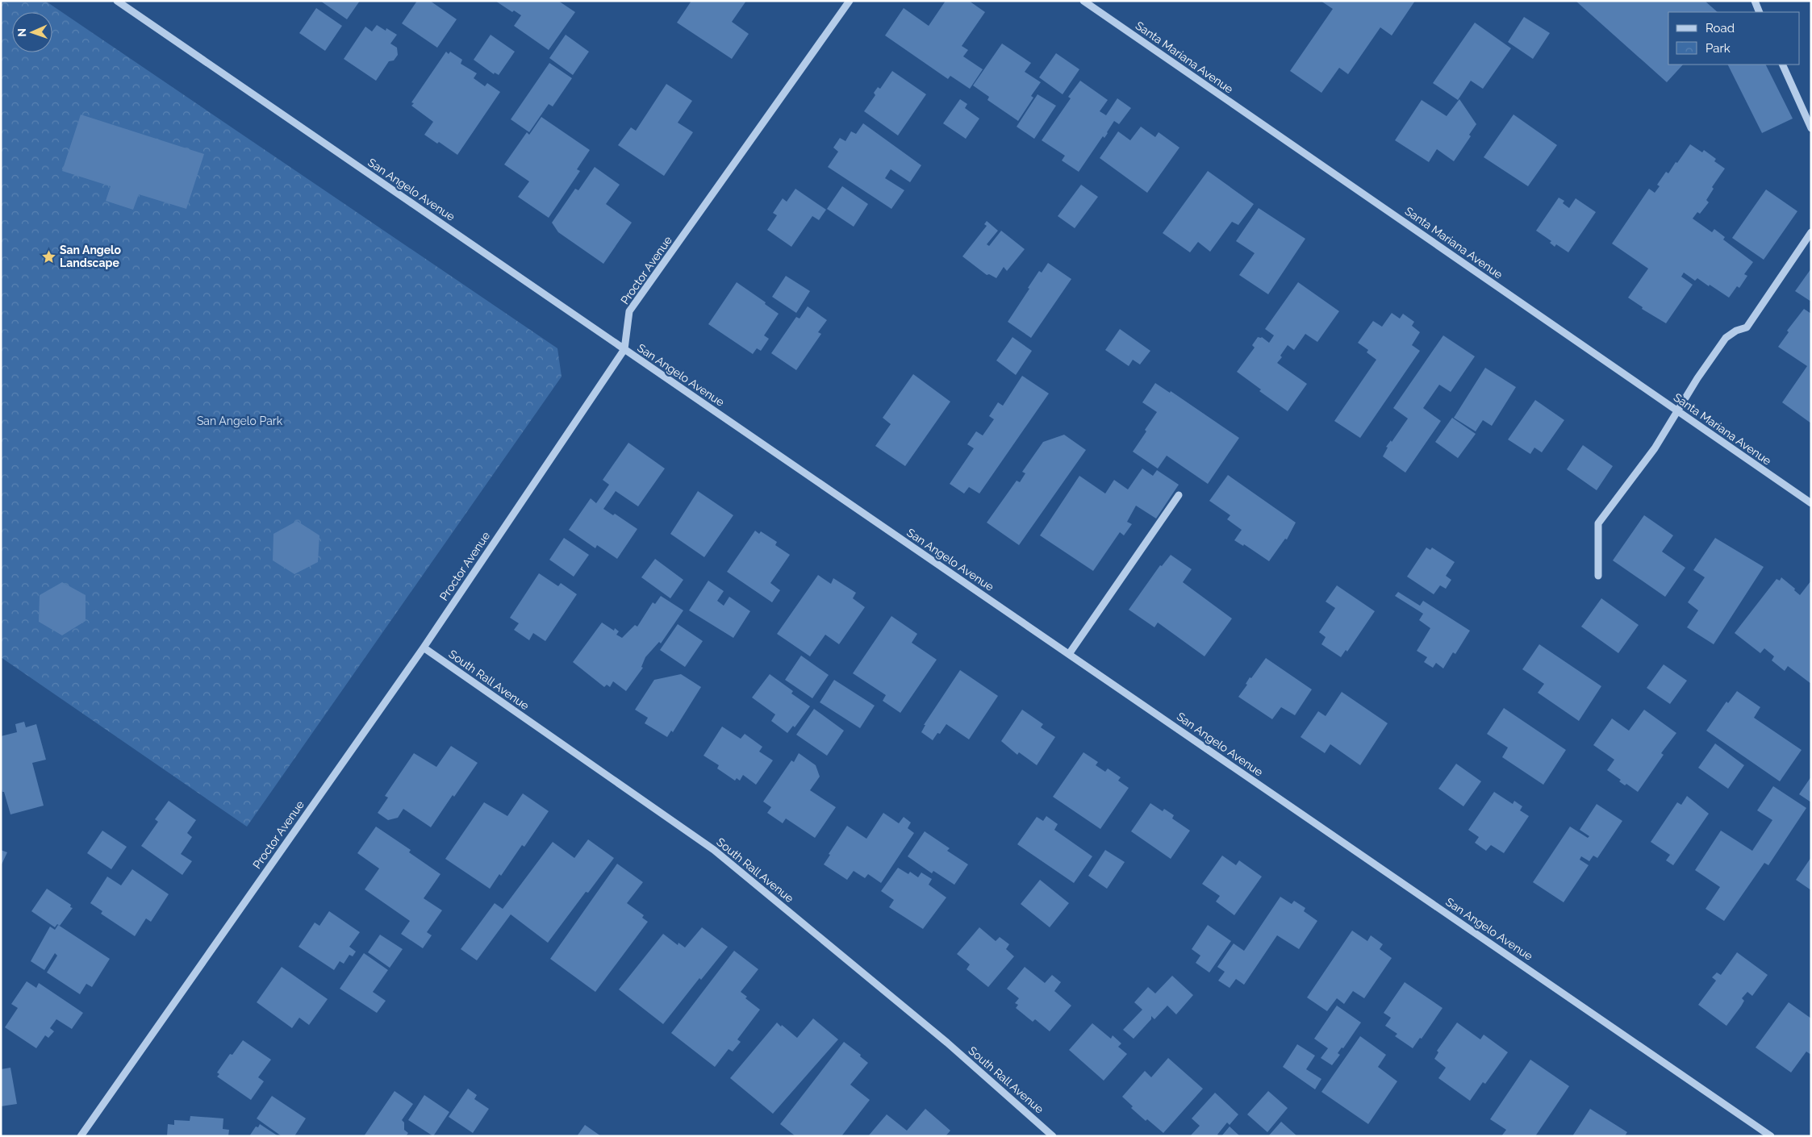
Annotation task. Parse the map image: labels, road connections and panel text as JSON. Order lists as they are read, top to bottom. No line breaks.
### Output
{"streets":{"street":["Santa Mariana Avenue","San Angelo Avenue","Proctor Avenue","South Rall Avenue"]},"crossings":[["San Angelo Avenue","Proctor Avenue"],["Proctor Avenue","South Rall Avenue"]],"parks":["San Angelo Park"],"places":{"place":["San Angelo Landscape"]},"legend":["Road","Park"],"north":"left"}
